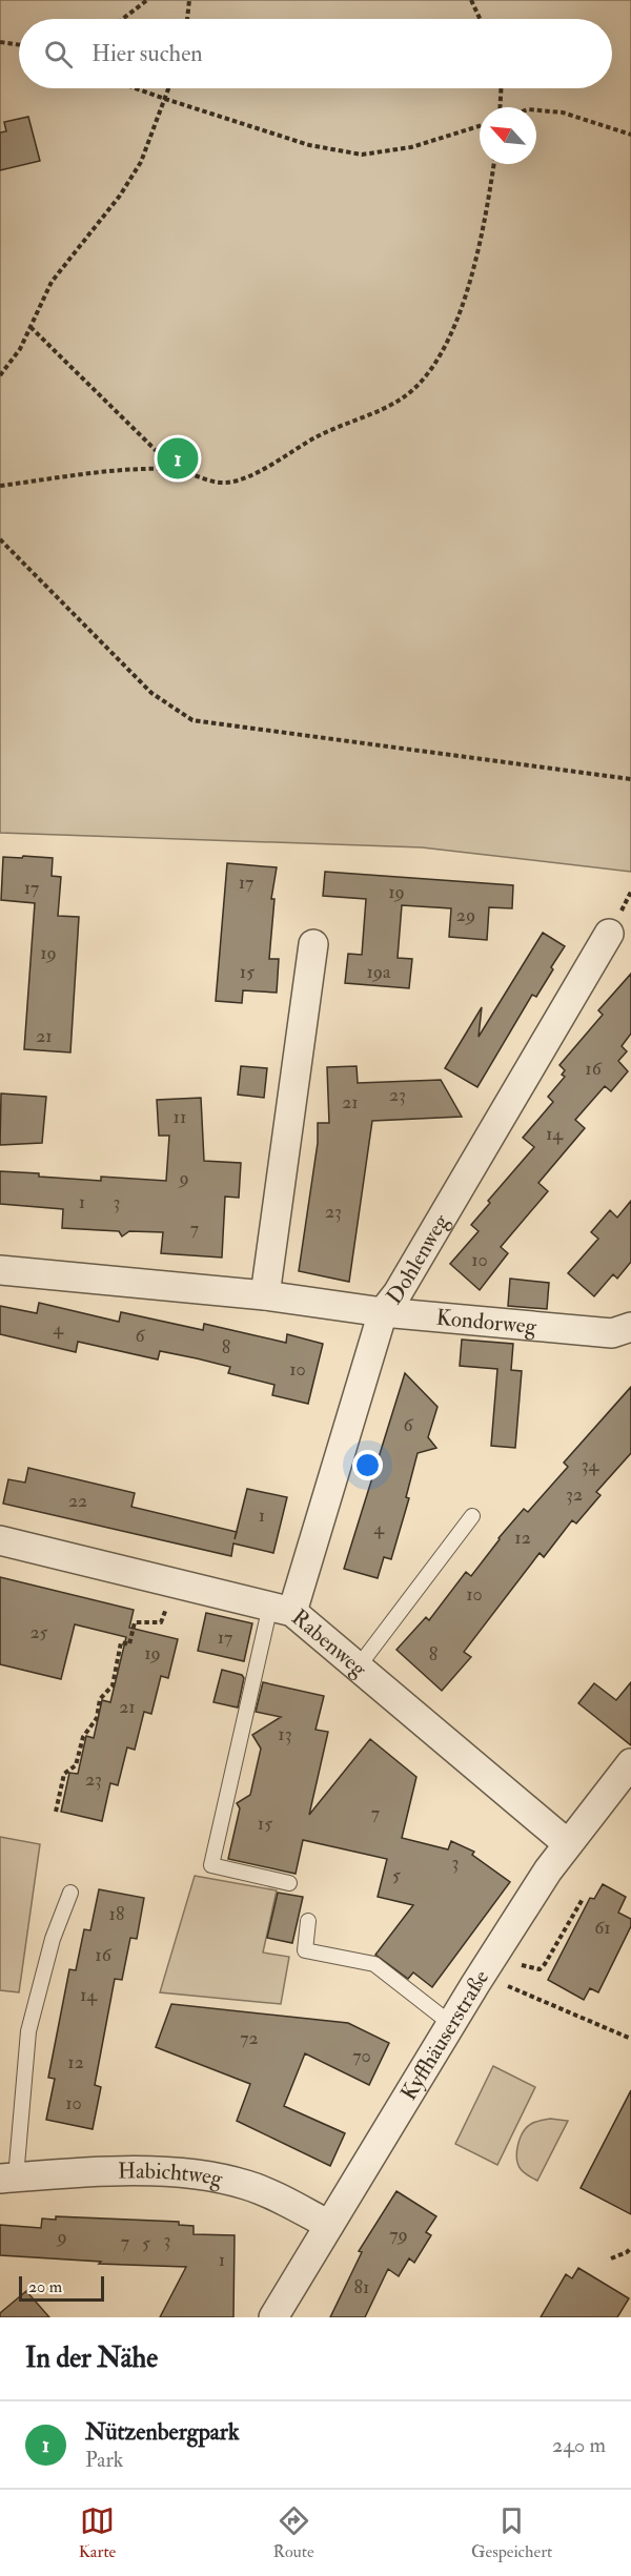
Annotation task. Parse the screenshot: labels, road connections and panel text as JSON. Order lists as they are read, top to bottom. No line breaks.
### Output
{"streets":{"street":["Dohlenweg","Kondorweg","Rabenweg","Kyffhäuserstraße","Habichtweg"]},"crossings":[["Dohlenweg","Kondorweg"],["Dohlenweg","Rabenweg"],["Rabenweg","Kyffhäuserstraße"],["Kyffhäuserstraße","Habichtweg"]],"house_numbers":["17","17","19","29","19","15","19a","21","16","23","21","11","14","9","1","3","23","7","10","4","6","8","10","6","34","32","22","1","4","12","10","25","17","19","8","21","13","23","7","15","3","5","18","61","16","14","72","70","12","10","79","9","3","7","5","1","81"],"scale_bar":"20 m","north":"top left","page":{"search":"Hier suchen","pins":"1","scale":"20 m","heading":"In der Nähe","list":[{"mark":"1","name":"Nützenbergpark","note":"Park","value":"240 m"}],"nav":["Karte","Route","Gespeichert"]}}
